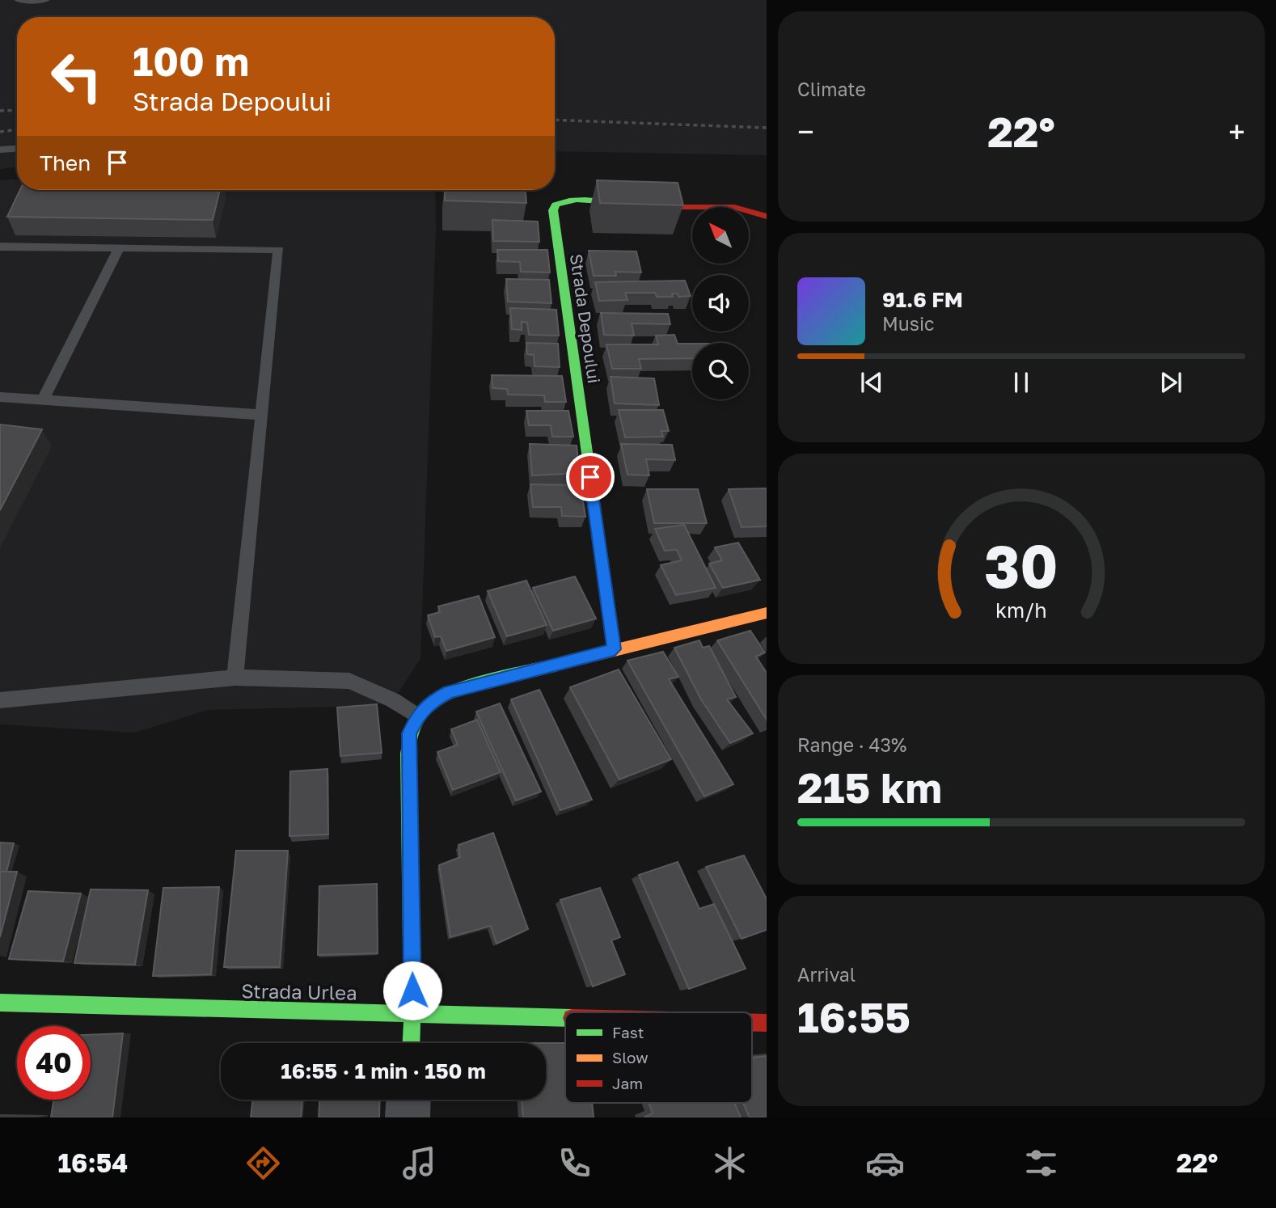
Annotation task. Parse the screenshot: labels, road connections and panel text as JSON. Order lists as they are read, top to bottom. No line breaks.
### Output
{"streets":{"street":["Strada Depoului","Strada Urlea"]},"legend":["Fast","Slow","Jam"],"north":"top left","page":{"tile":["Climate",["Range · 43%","215 km"],["Arrival","16:55"]],"turn":["100 m","Strada Depoului"],"heat":["−","22°","+"],"then":"Then","song":["91.6 FM","Music"],"limit":"40","trip":"16:55 · 1 min · 150 m","tabs":["16:54","22°"],"gauge":["30","km/h"]}}
